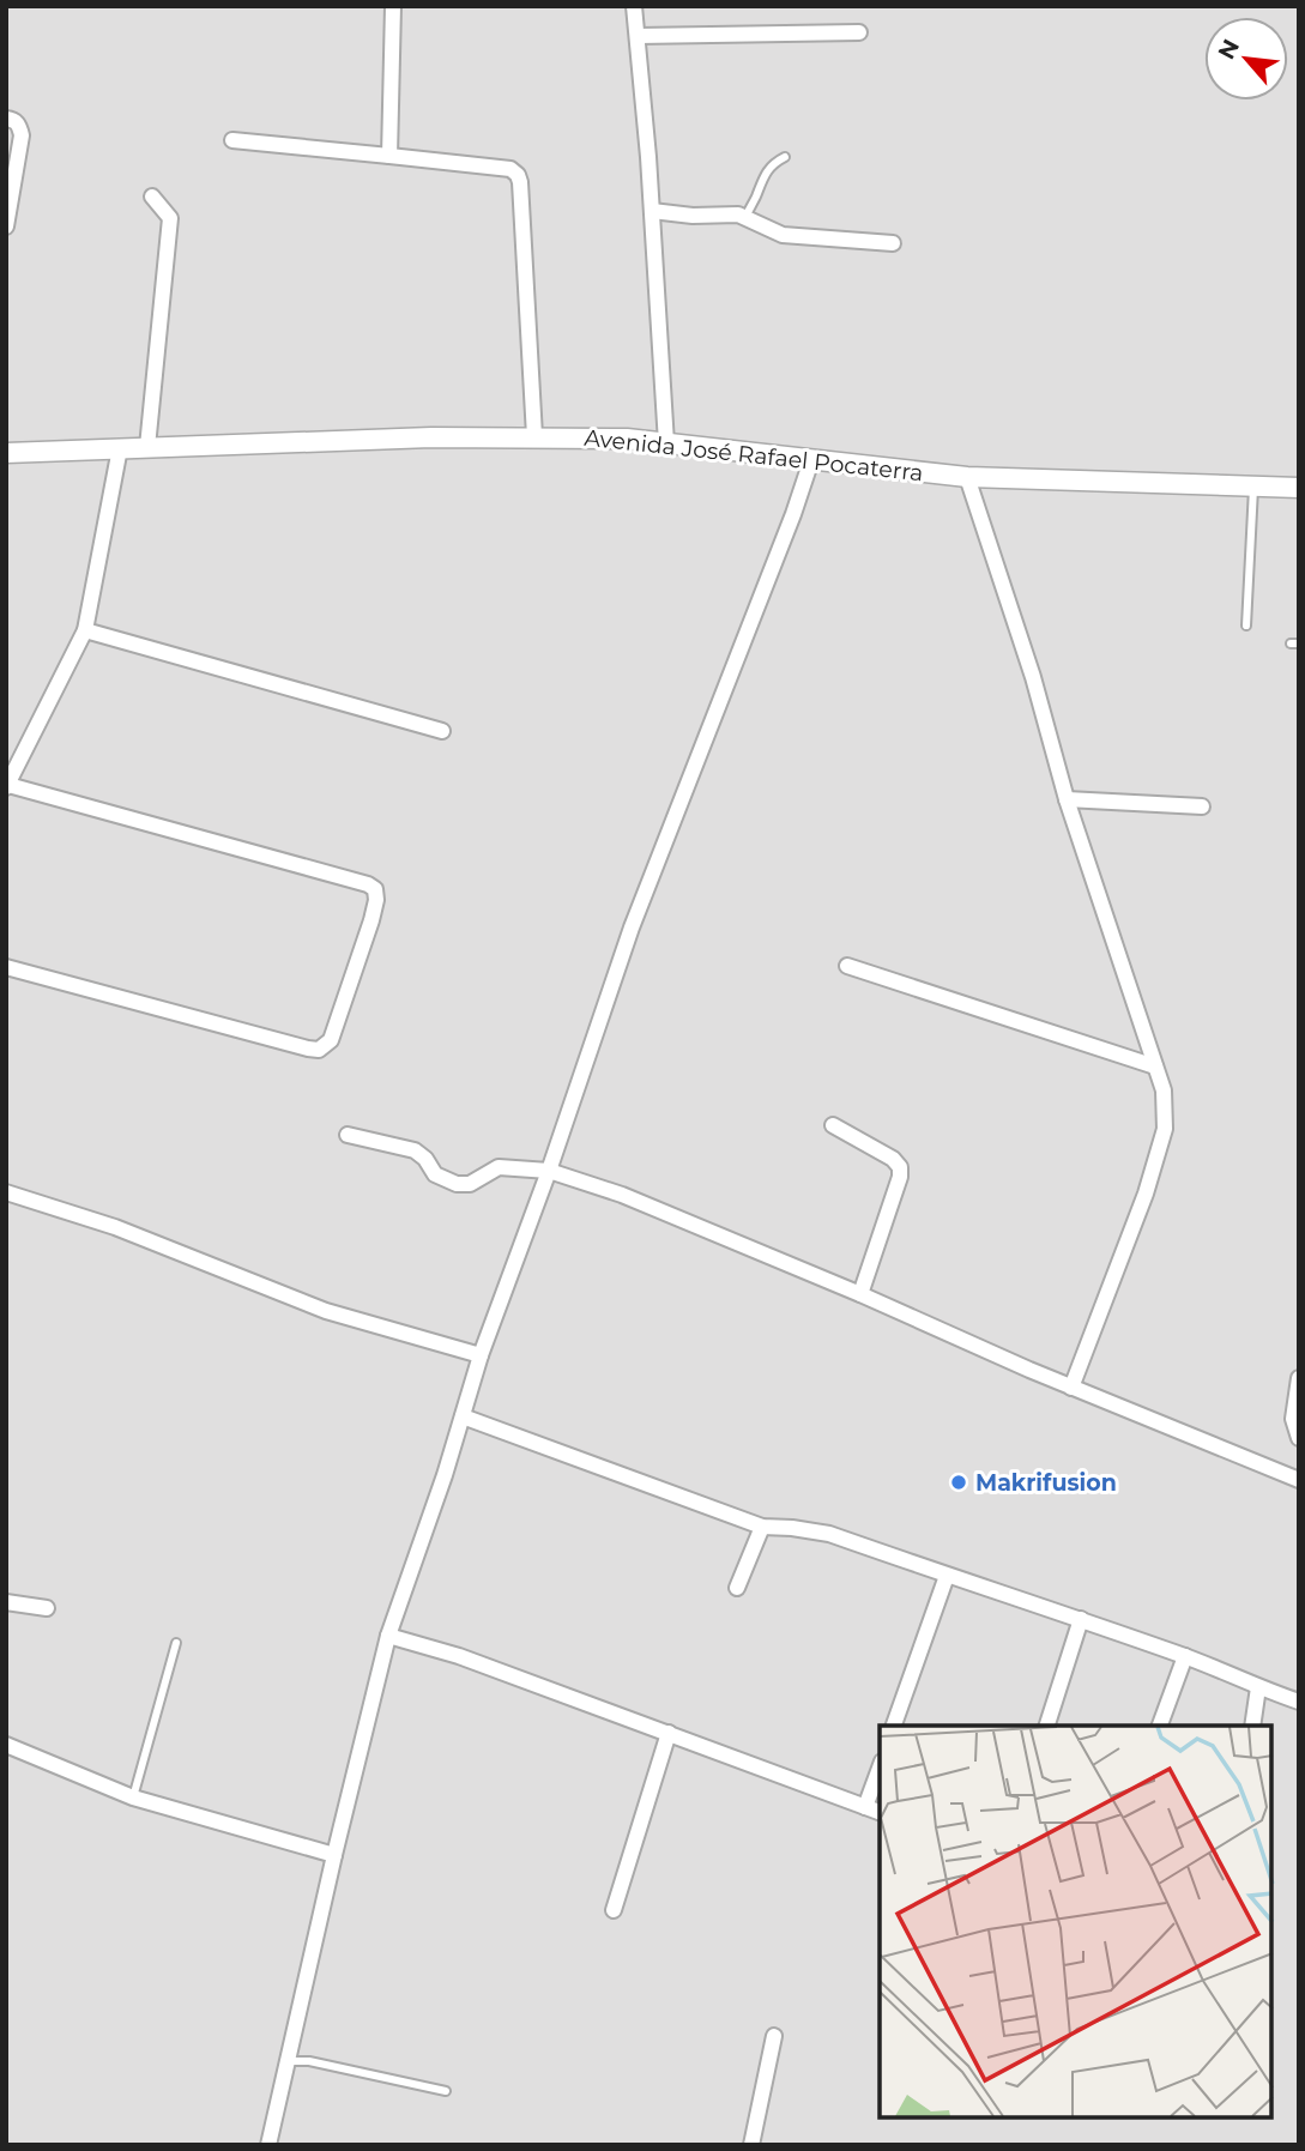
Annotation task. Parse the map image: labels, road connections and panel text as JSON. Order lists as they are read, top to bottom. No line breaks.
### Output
{"streets":{"street":["Avenida José Rafael Pocaterra"]},"places":["Makrifusion"],"north":"top left"}
